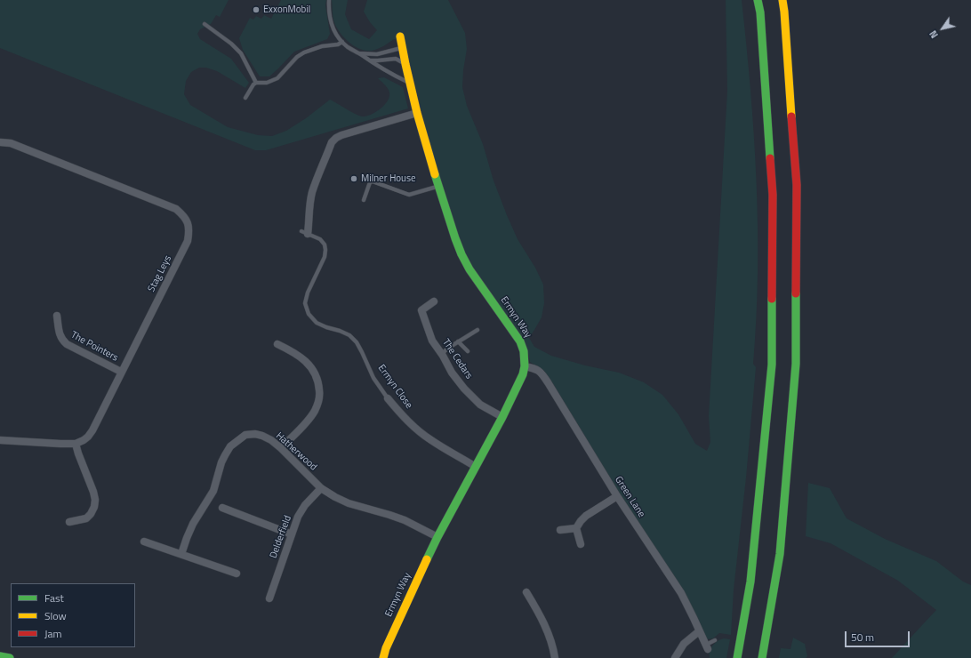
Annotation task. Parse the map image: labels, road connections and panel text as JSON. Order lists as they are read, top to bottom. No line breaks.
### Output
{"streets":{"main road":["Ermyn Way"],"street":["Stag Leys","The Pointers","The Cedars","Ermyn Close","Hatherwood","Green Lane","Delderfield"]},"crossings":[["Stag Leys","The Pointers"],["Ermyn Way","The Cedars"],["Ermyn Way","Ermyn Close"],["Ermyn Way","Hatherwood"],["Ermyn Way","Green Lane"],["Hatherwood","Delderfield"]],"places":["ExxonMobil","Milner House"],"legend":["Fast","Slow","Jam"],"scale_bar":"50 m","north":"bottom left"}
